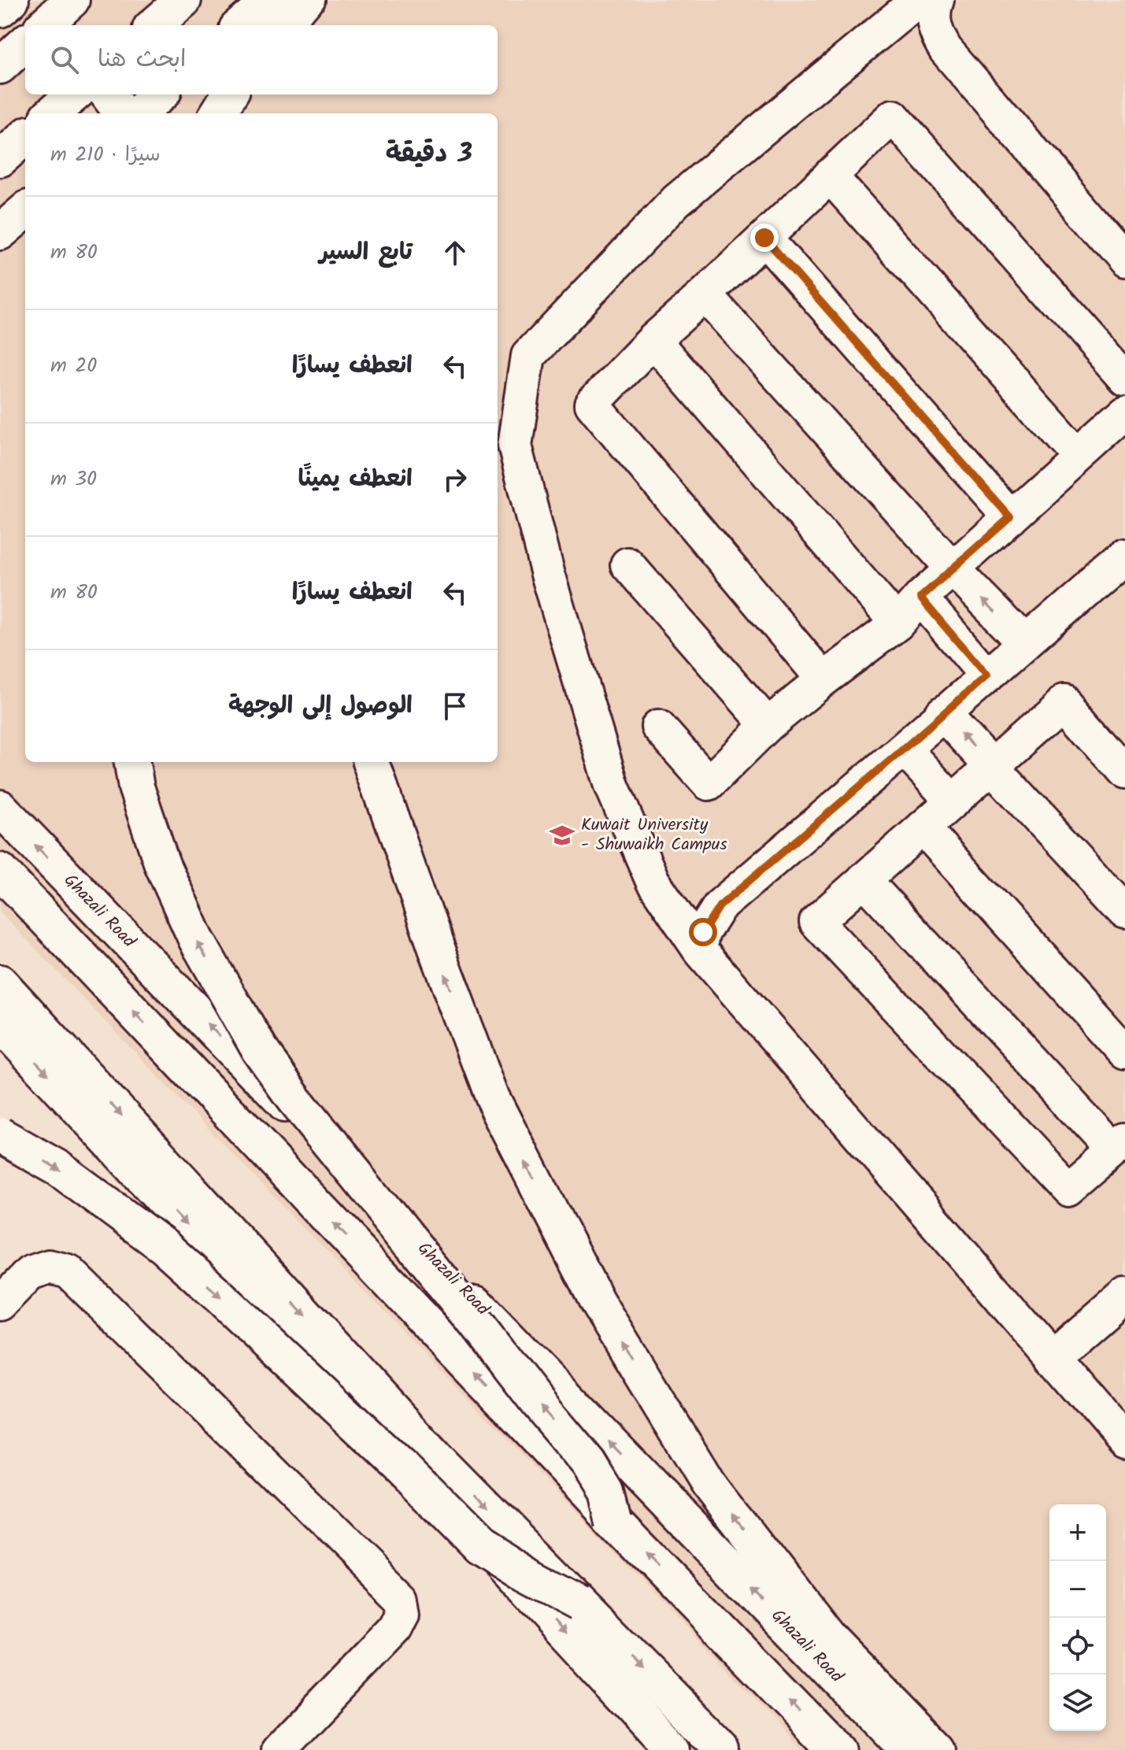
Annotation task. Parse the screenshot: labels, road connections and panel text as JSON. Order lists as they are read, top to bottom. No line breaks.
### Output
{"streets":{"main road":["Ghazali Road"]},"places":{"school or university":["Kuwait University - Shuwaikh Campus"]},"page":{"search":"ابحث هنا","heading":["3 دقيقة","سيرًا · 210 m"],"list":[["تابع السير","80 m"],["انعطف يسارًا","20 m"],["انعطف يمينًا","30 m"],["انعطف يسارًا","80 m"],"الوصول إلى الوجهة"],"map_buttons":["+","−"]}}
